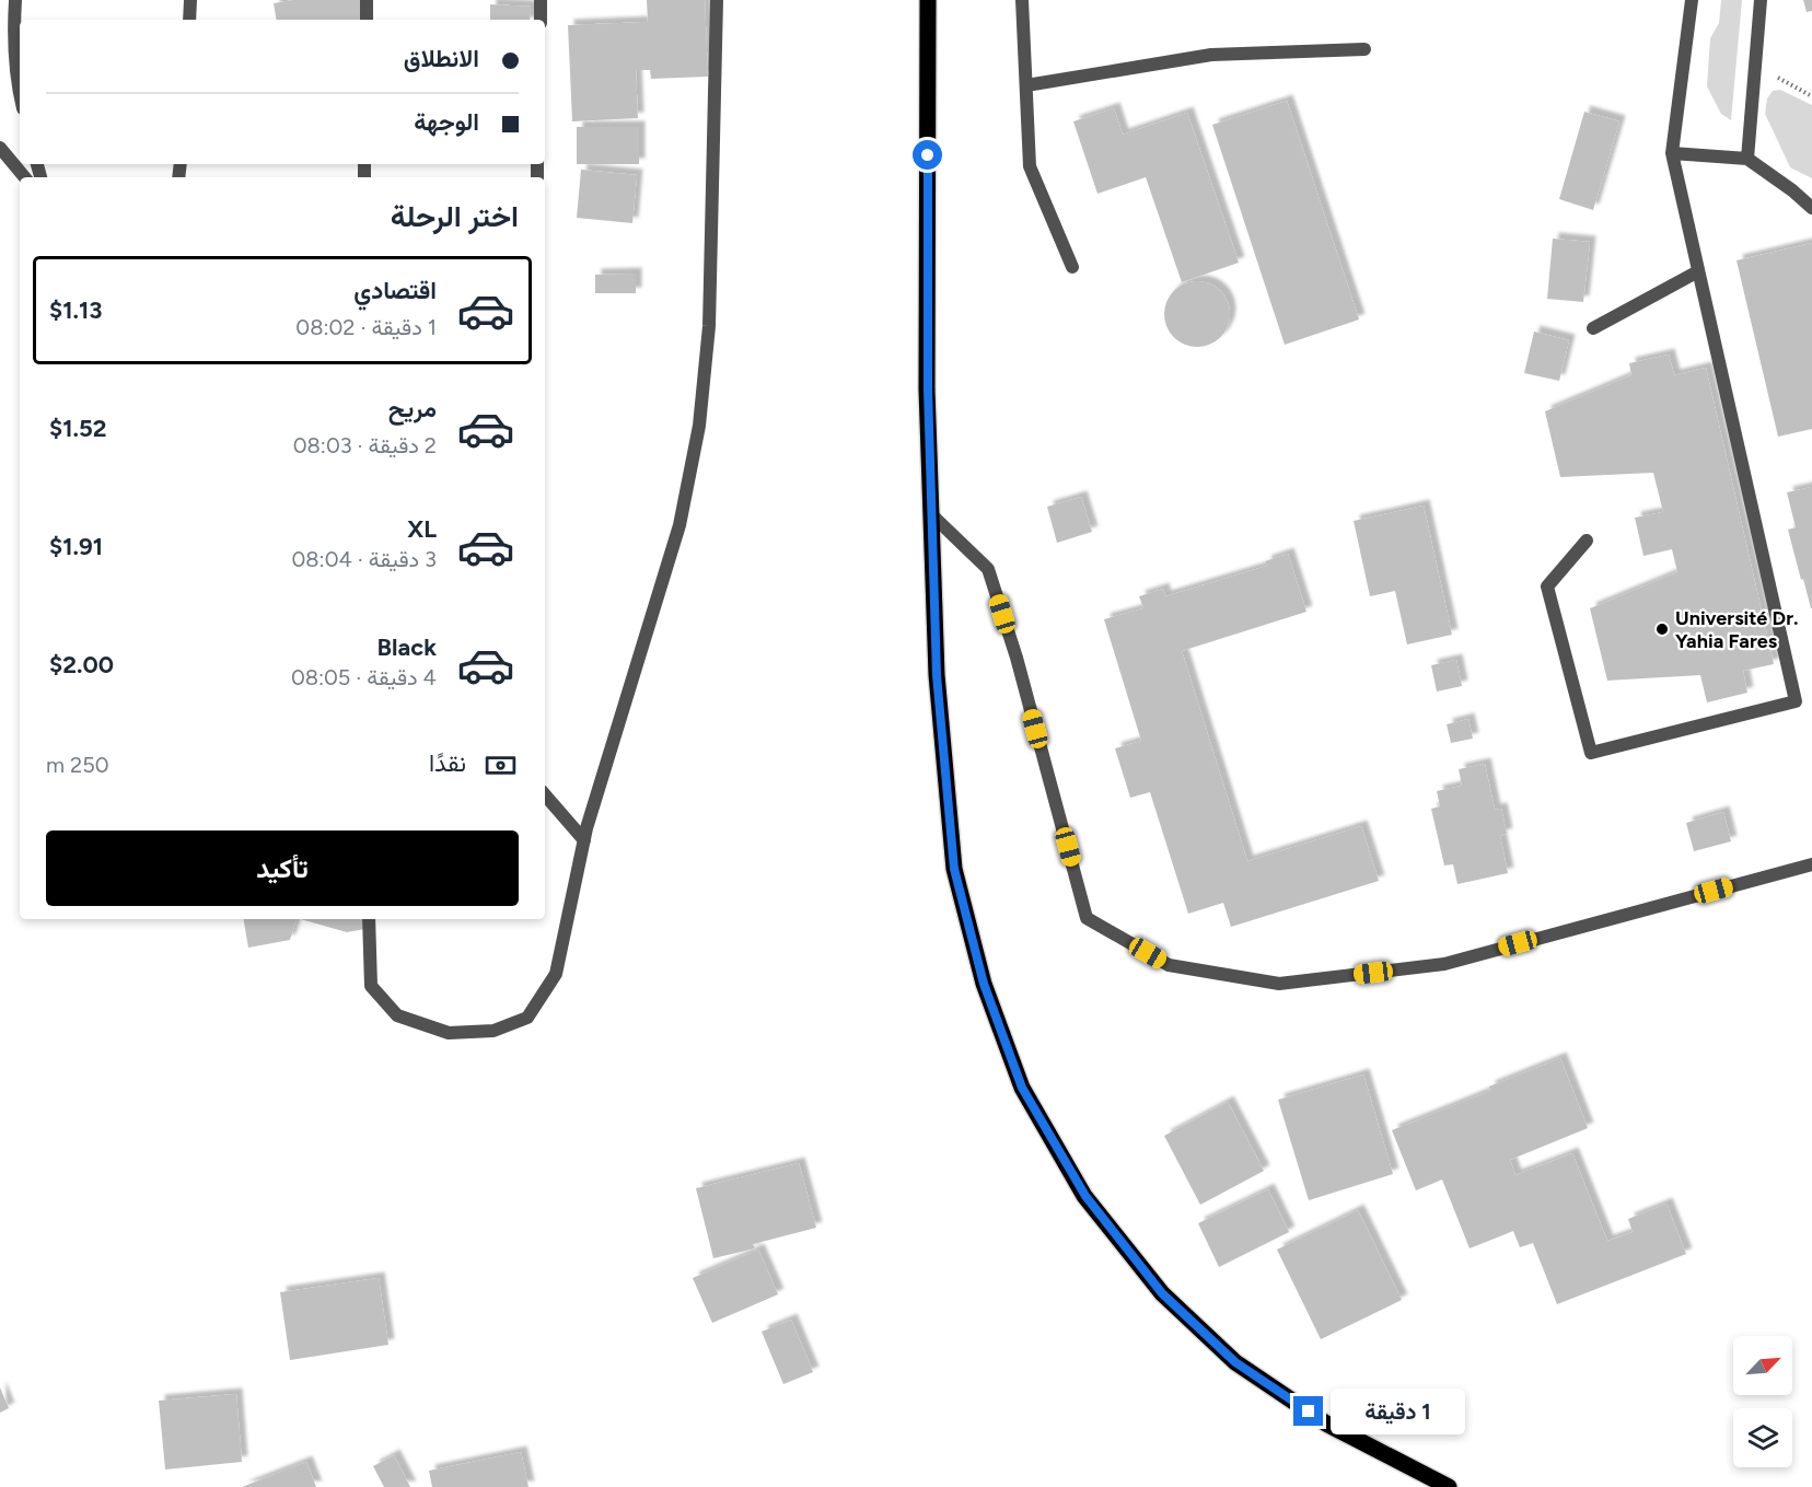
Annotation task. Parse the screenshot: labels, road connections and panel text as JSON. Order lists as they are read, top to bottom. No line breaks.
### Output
{"places":["Université Dr. Yahia Fares"],"north":"top right","page":{"banner":["الانطلاق","الوجهة"],"heading":"اختر الرحلة","list":[{"name":"اقتصادي","note":"1 دقيقة · 08:02","value":"$1.13"},{"name":"مريح","note":"2 دقيقة · 08:03","value":"$1.52"},{"name":"XL","note":"3 دقيقة · 08:04","value":"$1.91"},{"name":"Black","note":"4 دقيقة · 08:05","value":"$2.00"}],"pay":["نقدًا","250 m"],"buttons":"تأكيد","bubble":"1 دقيقة"}}
